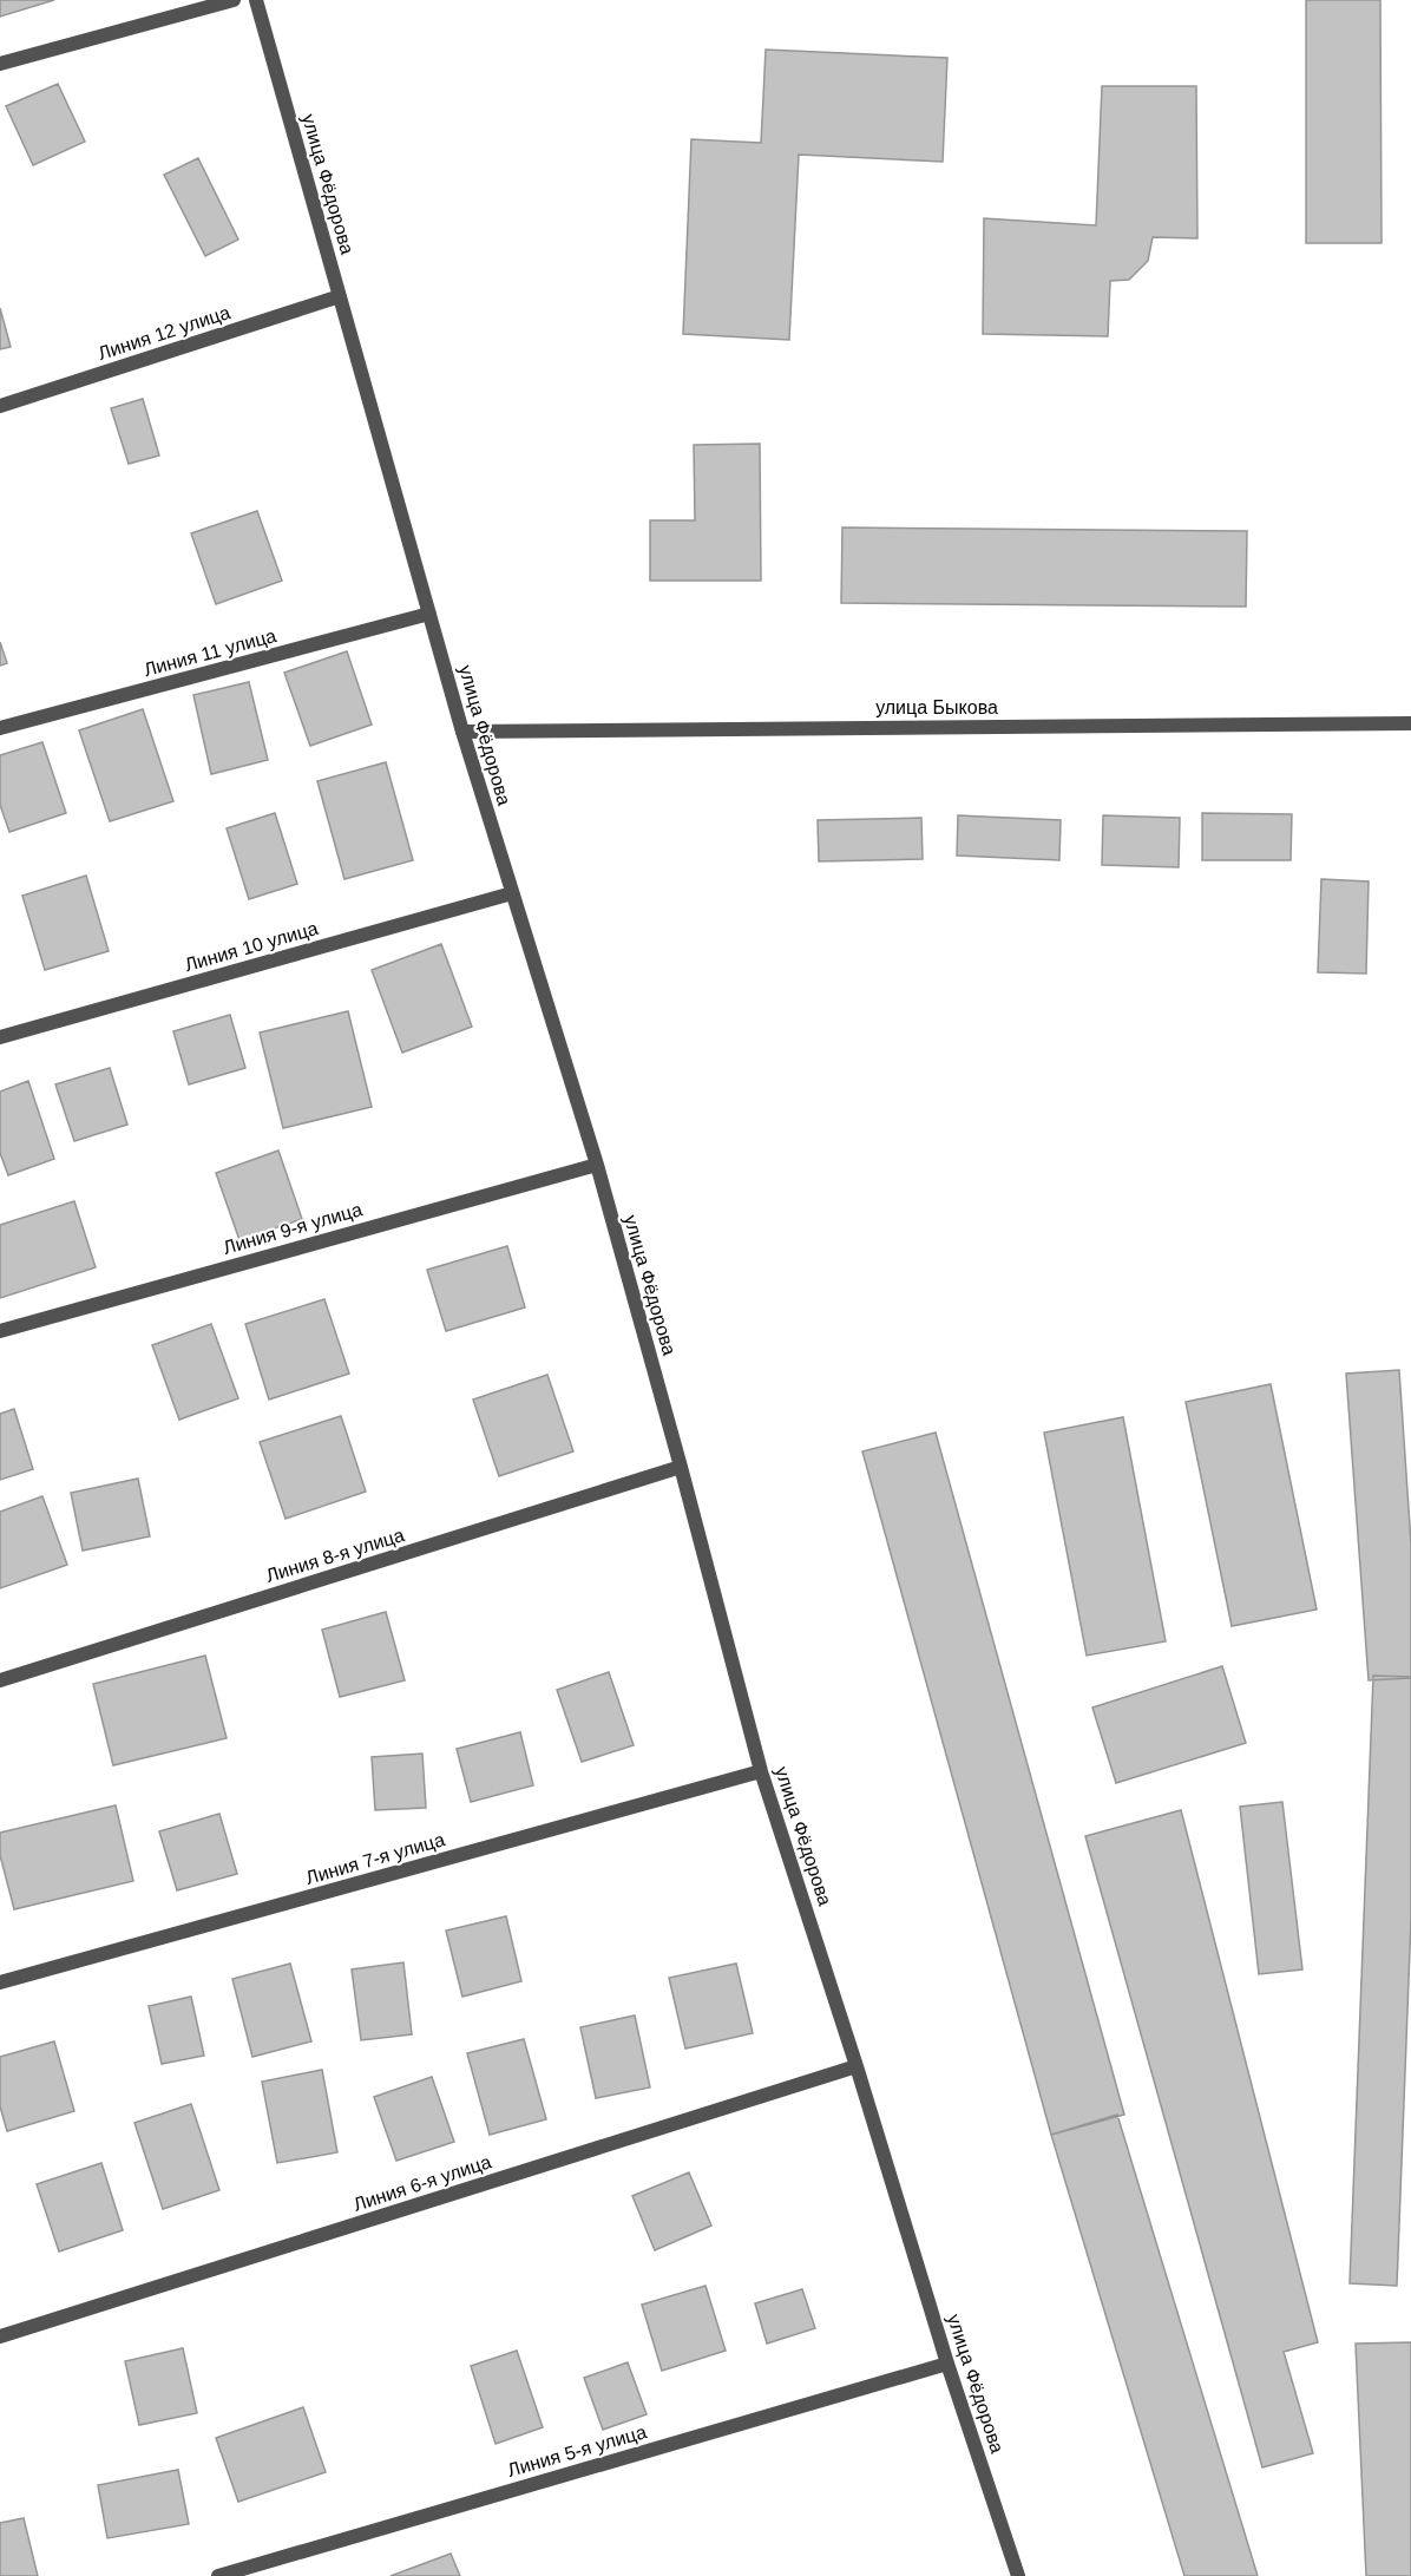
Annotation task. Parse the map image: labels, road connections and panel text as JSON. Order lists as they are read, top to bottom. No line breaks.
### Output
{"streets":{"street":["улица Фёдорова","Линия 12 улица","Линия 11 улица","улица Быкова","Линия 10 улица","Линия 9-я улица","Линия 8-я улица","Линия 7-я улица","Линия 6-я улица","Линия 5-я улица"]},"crossings":[["улица Фёдорова","Линия 12 улица"],["улица Фёдорова","Линия 11 улица"],["улица Фёдорова","улица Быкова"],["улица Фёдорова","Линия 10 улица"],["улица Фёдорова","Линия 9-я улица"],["улица Фёдорова","Линия 8-я улица"],["улица Фёдорова","Линия 7-я улица"],["улица Фёдорова","Линия 6-я улица"],["улица Фёдорова","Линия 5-я улица"]]}
